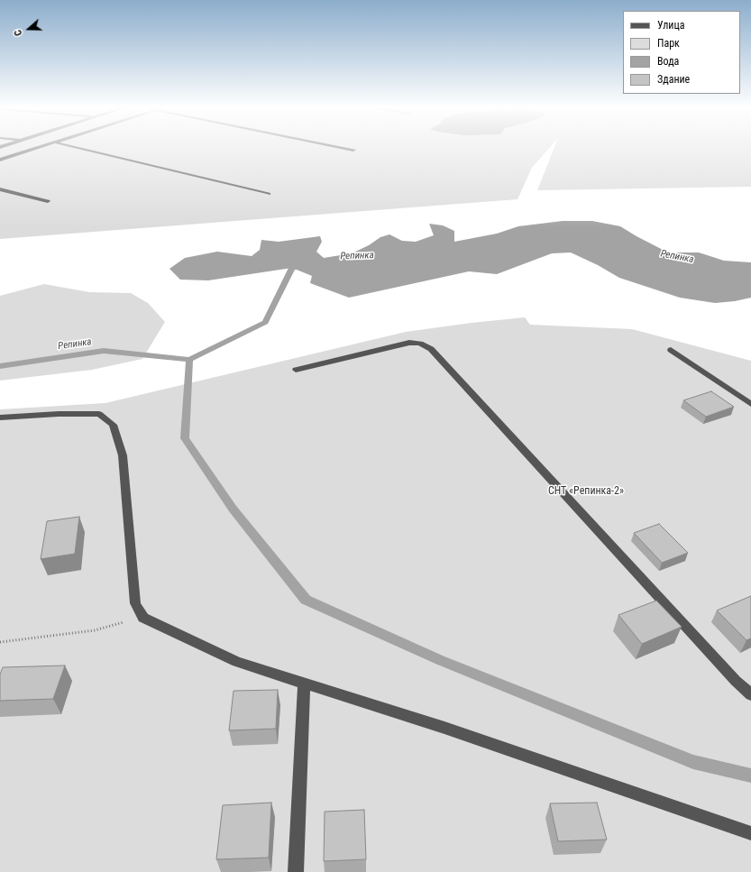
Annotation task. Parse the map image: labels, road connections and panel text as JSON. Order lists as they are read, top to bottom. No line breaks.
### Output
{"water":["Репинка"],"parks":["СНТ «Репинка-2»"],"legend":["Улица","Парк","Вода","Здание"],"north":"left"}
